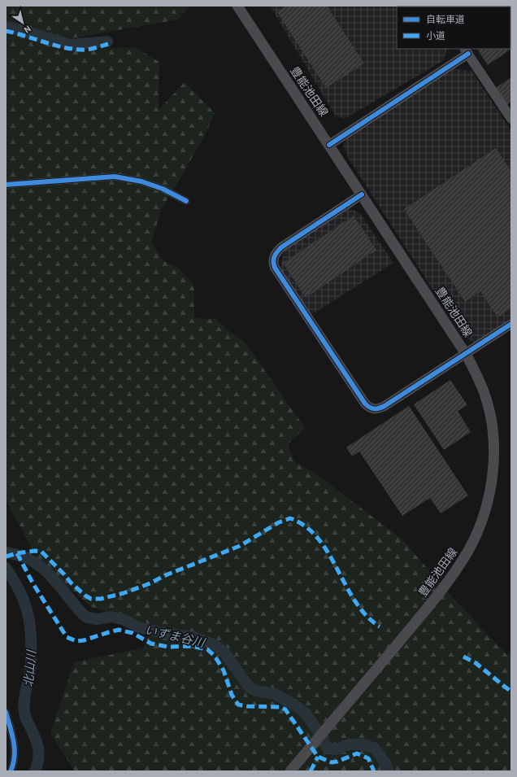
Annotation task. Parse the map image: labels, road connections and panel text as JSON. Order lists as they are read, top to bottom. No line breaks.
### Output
{"streets":{"main road":["豊能池田線"]},"water":["いずま谷川","北山川"],"legend":["自転車道","小道"],"north":"bottom right"}
